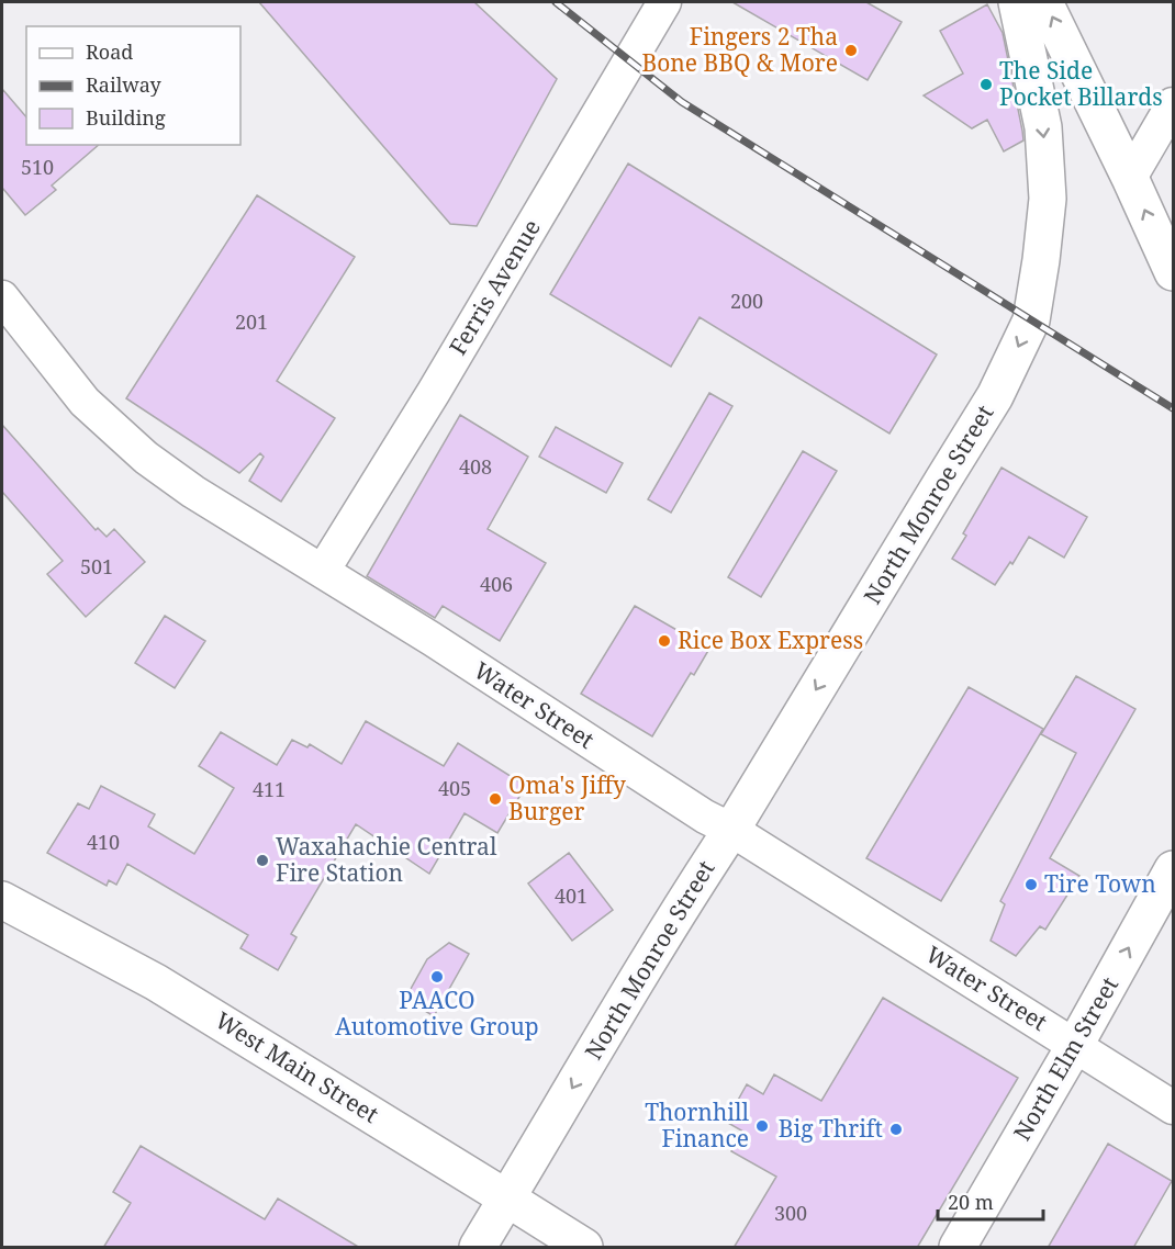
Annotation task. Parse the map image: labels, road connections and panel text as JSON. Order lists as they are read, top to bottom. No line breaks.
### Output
{"streets":{"main road":["North Monroe Street","North Elm Street","West Main Street"],"street":["Ferris Avenue","Water Street"]},"crossings":[["Ferris Avenue","Water Street"],["North Monroe Street","Water Street"],["North Monroe Street","West Main Street"],["Water Street","North Elm Street"]],"one_way":["North Monroe Street","North Elm Street"],"places":["Fingers 2 Tha Bone BBQ & More","The Side Pocket Billards","Rice Box Express","Oma's Jiffy Burger","Waxahachie Central Fire Station","Tire Town","PAACO Automotive Group","Thornhill Finance","Big Thrift"],"house_numbers":["510","200","201","408","501","406","405","411","410","401","300"],"legend":["Road","Railway","Building"],"scale_bar":"20 m"}
